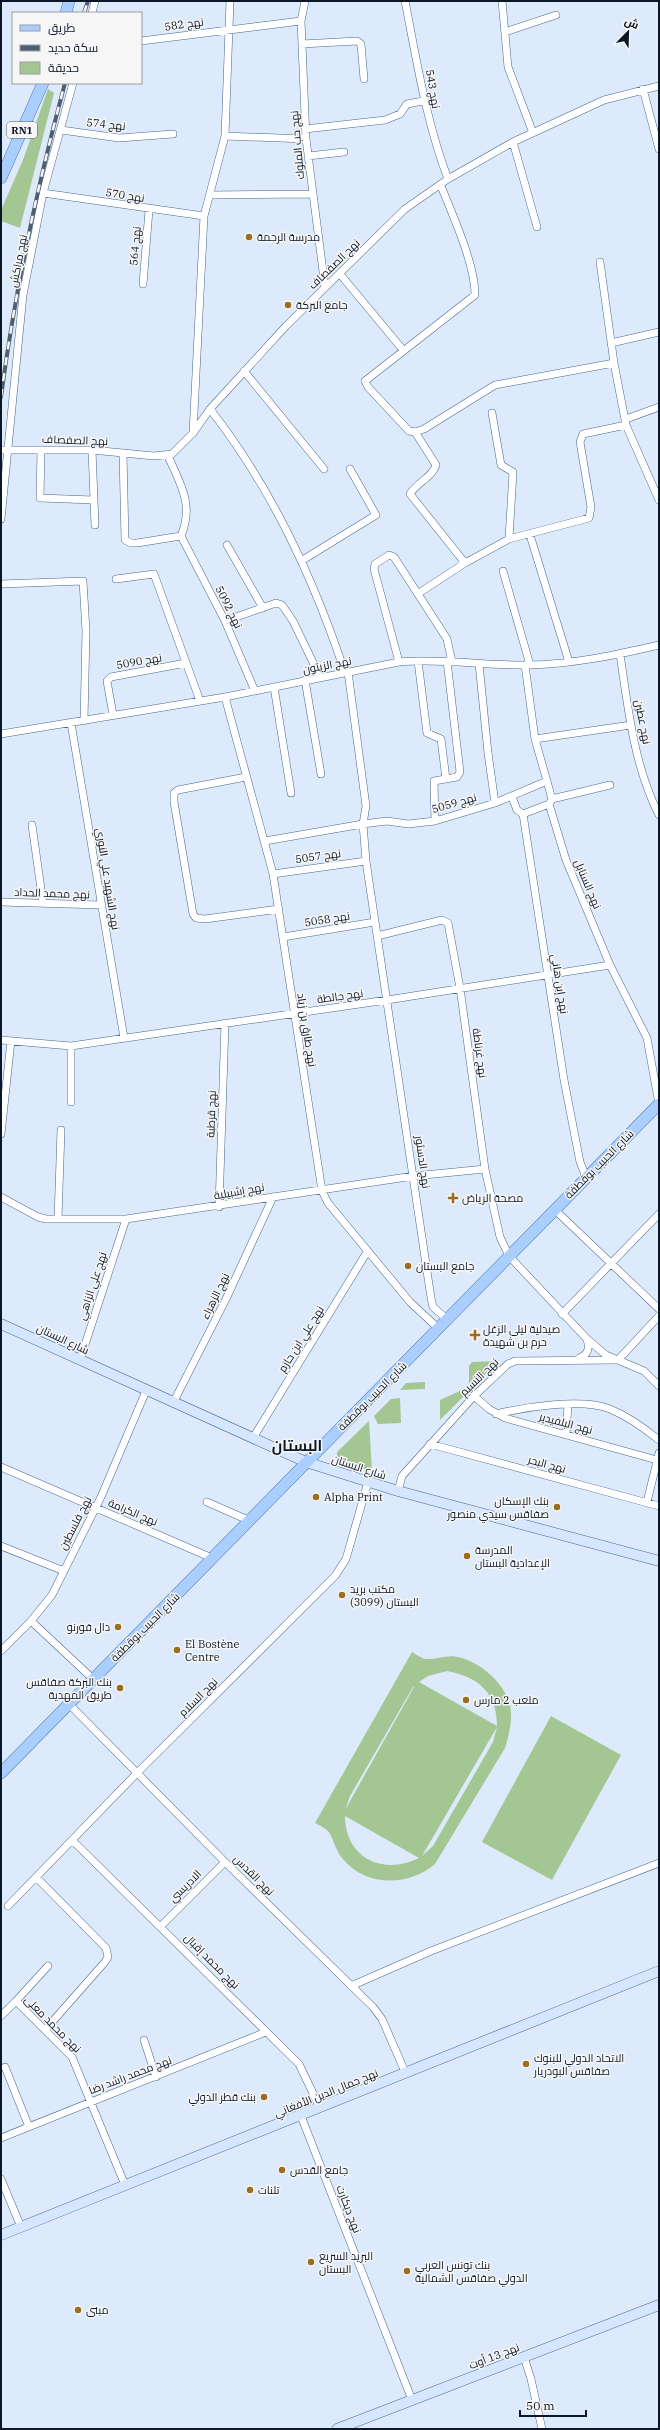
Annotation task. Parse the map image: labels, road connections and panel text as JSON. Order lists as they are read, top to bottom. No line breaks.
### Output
{"streets":{"main road":["RN1","شارع الحبيب بوقطفة","شارع البستان","نهج جمال الدين الأفغاني","نهج 13 أوت"],"street":["نهج 582","نهج 543","نهج 574","نهج حب الملوك","نهج 570","نهج 564","نهج مراكش","نهج الصفصاف","نهج 5092","نهج 5090","نهج الزيتون","نهج عطين","نهج 5059","نهج 5057","نهج الشهيد علي النوري","نهج السنابل","نهج محمد الحداد","نهج 5058","نهج إبن هاني","نهج جالطة","نهج طارق بن زياد","نهج غرناطة","نهج قرطبة","نهج الدستور","نهج إشبيلية","نهج علي الزاهي","نهج الزهراء","نهج علي ابن حازم","نهج النسيم","نهج البلفيدير","نهج البحر","نهج الكرامة","نهج فلسطين","نهج السلام","نهج القدس","الادريسي","نهج محمد إقبال","نهج محمد معلى","نهج محمد راشد رضا","نهج ديكارت"]},"crossings":[["نهج 582","نهج حب الملوك"],["نهج 543","نهج الصفصاف"],["نهج 574","نهج مراكش"],["نهج حب الملوك","نهج الصفصاف"],["نهج 570","نهج 564"],["نهج 570","نهج مراكش"],["نهج مراكش","نهج الصفصاف"],["نهج الصفصاف","نهج الدستور"],["نهج 5092","نهج الزيتون"],["نهج 5090","نهج الزيتون"],["نهج الزيتون","نهج عطين"],["نهج الزيتون","نهج الشهيد علي النوري"],["نهج الزيتون","نهج السنابل"],["نهج الزيتون","نهج طارق بن زياد"],["نهج الزيتون","نهج الدستور"],["نهج 5059","نهج السنابل"],["نهج 5059","نهج إبن هاني"],["نهج 5059","نهج طارق بن زياد"],["نهج 5059","نهج الدستور"],["نهج 5057","نهج طارق بن زياد"],["نهج 5057","نهج الدستور"],["نهج الشهيد علي النوري","نهج محمد الحداد"],["نهج الشهيد علي النوري","نهج جالطة"],["نهج السنابل","نهج جالطة"],["نهج السنابل","شارع الحبيب بوقطفة"],["نهج 5058","نهج طارق بن زياد"],["نهج 5058","نهج الدستور"],["نهج إبن هاني","نهج جالطة"],["نهج إبن هاني","شارع الحبيب بوقطفة"],["نهج جالطة","نهج طارق بن زياد"],["نهج جالطة","نهج غرناطة"],["نهج جالطة","نهج قرطبة"],["نهج جالطة","نهج الدستور"],["نهج طارق بن زياد","شارع الحبيب بوقطفة"],["نهج طارق بن زياد","نهج إشبيلية"],["نهج طارق بن زياد","نهج علي ابن حازم"],["نهج غرناطة","نهج الدستور"],["نهج غرناطة","شارع الحبيب بوقطفة"],["نهج غرناطة","نهج إشبيلية"],["نهج غرناطة","نهج النسيم"],["نهج قرطبة","نهج إشبيلية"],["نهج الدستور","شارع الحبيب بوقطفة"],["نهج الدستور","نهج إشبيلية"],["شارع الحبيب بوقطفة","شارع البستان"],["شارع الحبيب بوقطفة","نهج الكرامة"],["شارع الحبيب بوقطفة","نهج القدس"],["نهج إشبيلية","نهج علي الزاهي"],["نهج إشبيلية","نهج الزهراء"],["نهج علي الزاهي","شارع البستان"],["نهج الزهراء","شارع البستان"],["شارع البستان","نهج علي ابن حازم"],["شارع البستان","نهج النسيم"],["شارع البستان","نهج فلسطين"],["شارع البستان","نهج السلام"],["نهج النسيم","نهج البلفيدير"],["نهج النسيم","نهج البحر"],["نهج الكرامة","نهج فلسطين"],["نهج السلام","نهج القدس"],["نهج السلام","نهج محمد إقبال"],["نهج القدس","الادريسي"],["نهج القدس","نهج جمال الدين الأفغاني"],["الادريسي","نهج محمد إقبال"],["نهج محمد إقبال","نهج محمد راشد رضا"],["نهج محمد إقبال","نهج جمال الدين الأفغاني"],["نهج محمد معلى","نهج محمد راشد رضا"],["نهج محمد معلى","نهج جمال الدين الأفغاني"],["نهج جمال الدين الأفغاني","نهج ديكارت"],["نهج ديكارت","نهج 13 أوت"]],"districts":["البستان"],"places":{"other":["مدرسة الرحمة","جامع البركة","جامع البستان","Alpha Print","بنك الإسكان صفاقس سيدي منصور","المدرسة الإعدادية البستان","مكتب بريد البستان (3099)","دال فورنو","El Bostène Centre","بنك البركة صفاقس طريق المهدية","ملعب 2 مارس","الاتحاد الدولي للبنوك صفاقس البودريار","بنك قطر الدولي","جامع القدس","تلنات","البريد السريع البستان","بنك تونس العربي الدولي صفاقس الشمالية","مبنى"],"health":["مصحة الرياض","صيدلية ليلى الزغل حرم بن شهيدة"]},"legend":["طريق","سكة حديد","حديقة"],"scale_bar":"50 m","north":"top right"}
